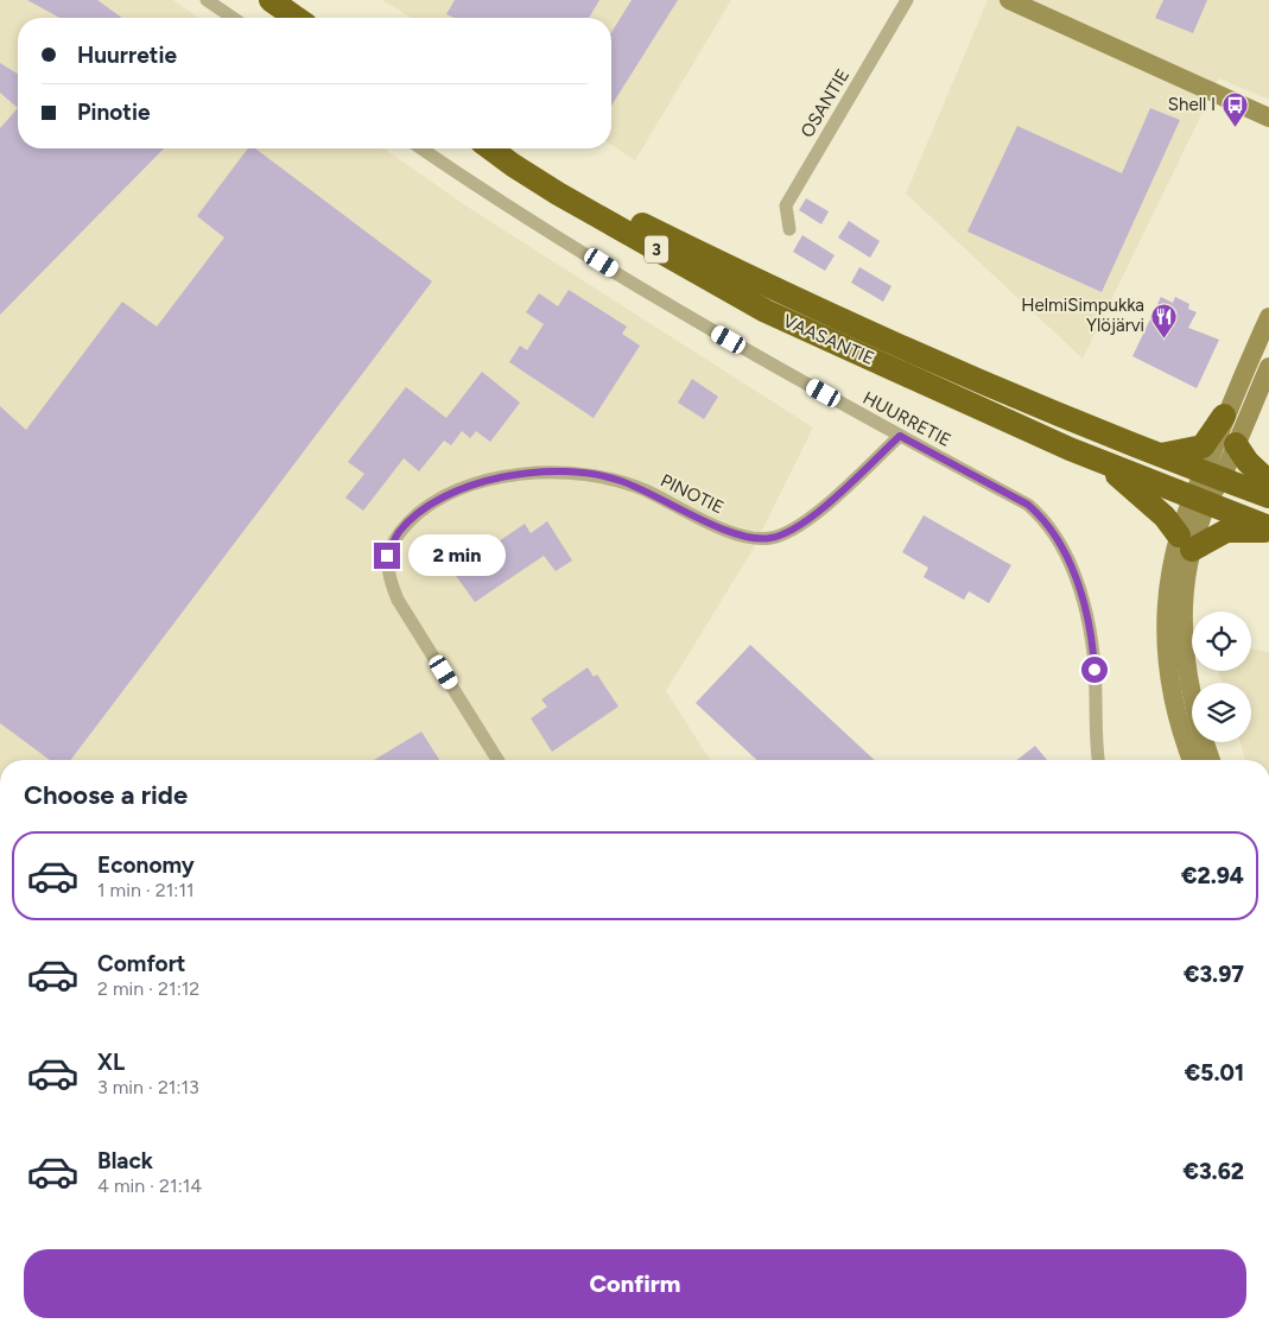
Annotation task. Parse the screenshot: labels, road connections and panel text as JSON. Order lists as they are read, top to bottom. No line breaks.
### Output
{"streets":{"highway":["3","VAASANTIE"],"street":["OSANTIE","HUURRETIE","PINOTIE"]},"crossings":[["HUURRETIE","PINOTIE"]],"places":{"bus stop":["Shell I"],"restaurant":["HelmiSimpukka Ylöjärvi"]},"page":{"banner":["Huurretie","Pinotie"],"bubble":"2 min","heading":"Choose a ride","list":[{"name":"Economy","note":"1 min · 21:11","value":"€2.94"},{"name":"Comfort","note":"2 min · 21:12","value":"€3.97"},{"name":"XL","note":"3 min · 21:13","value":"€5.01"},{"name":"Black","note":"4 min · 21:14","value":"€3.62"}],"buttons":"Confirm"}}
